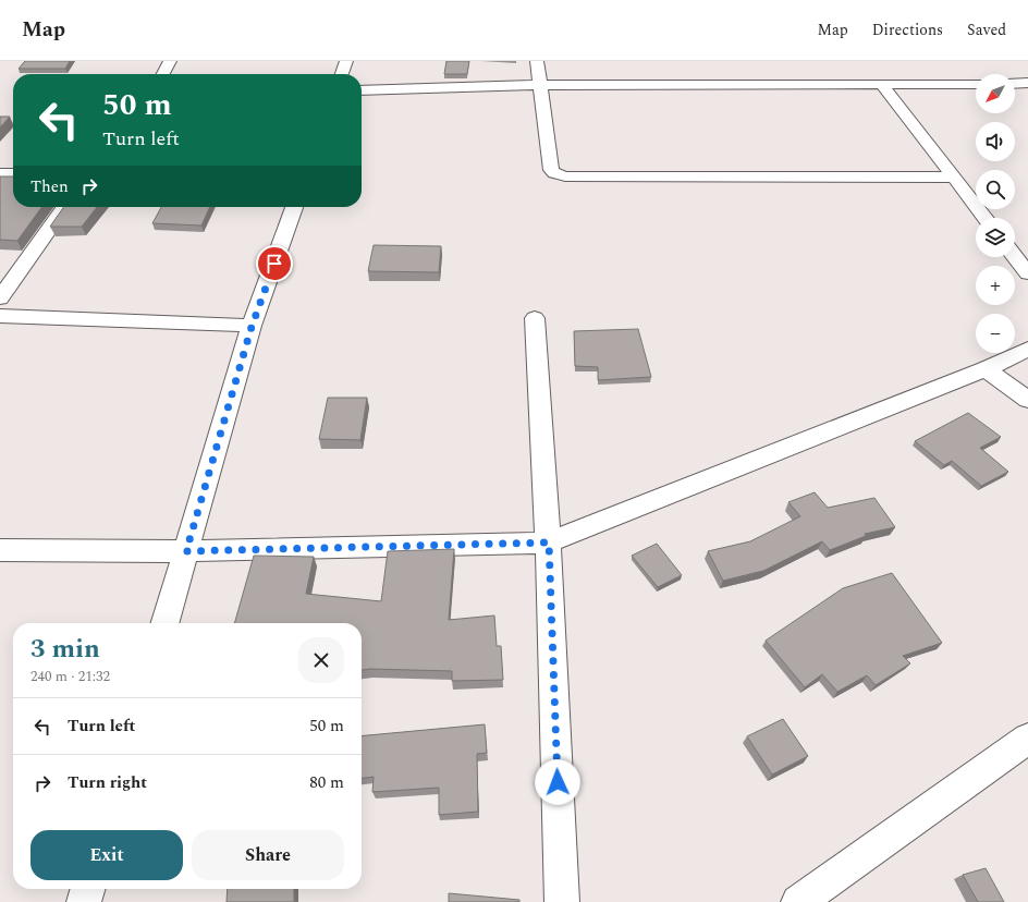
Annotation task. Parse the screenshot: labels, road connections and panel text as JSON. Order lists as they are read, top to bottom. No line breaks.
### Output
{"north":"bottom left","page":{"header":"Map","nav":["Map","Directions","Saved"],"map_buttons":["+","−"],"turn":["50 m","Turn left"],"then":"Then","heading":["3 min","240 m · 21:32"],"list":[{"name":"Turn left","value":"50 m"},{"name":"Turn right","value":"80 m"}],"buttons":["Exit","Share"]}}
